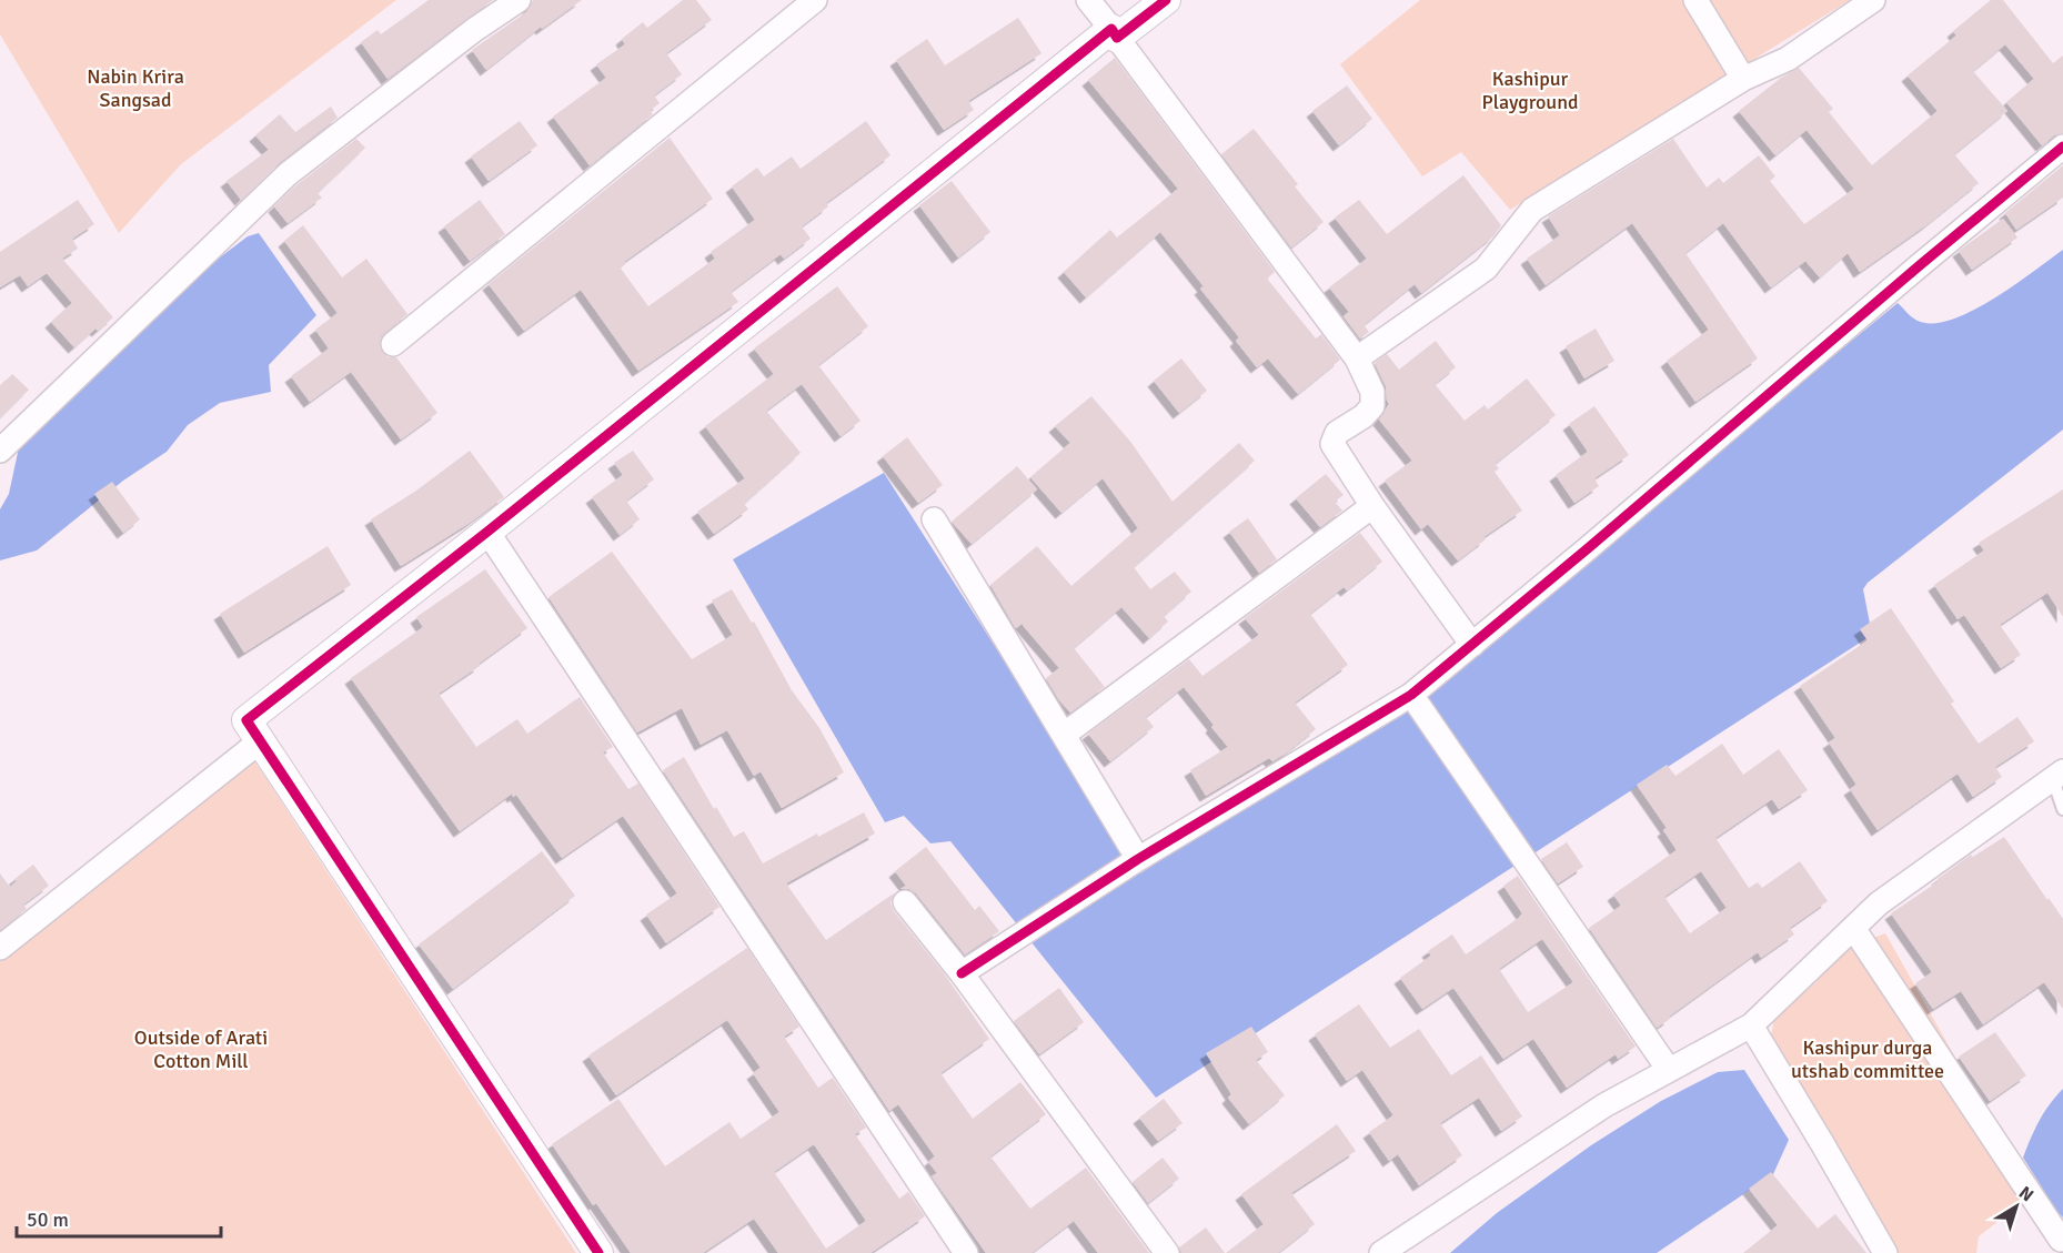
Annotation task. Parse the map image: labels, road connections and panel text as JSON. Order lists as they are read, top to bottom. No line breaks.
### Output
{"parks":["Nabin Krira Sangsad","Kashipur Playground","Outside of Arati Cotton Mill","Kashipur durga utshab committee"],"scale_bar":"50 m","north":"top right"}
